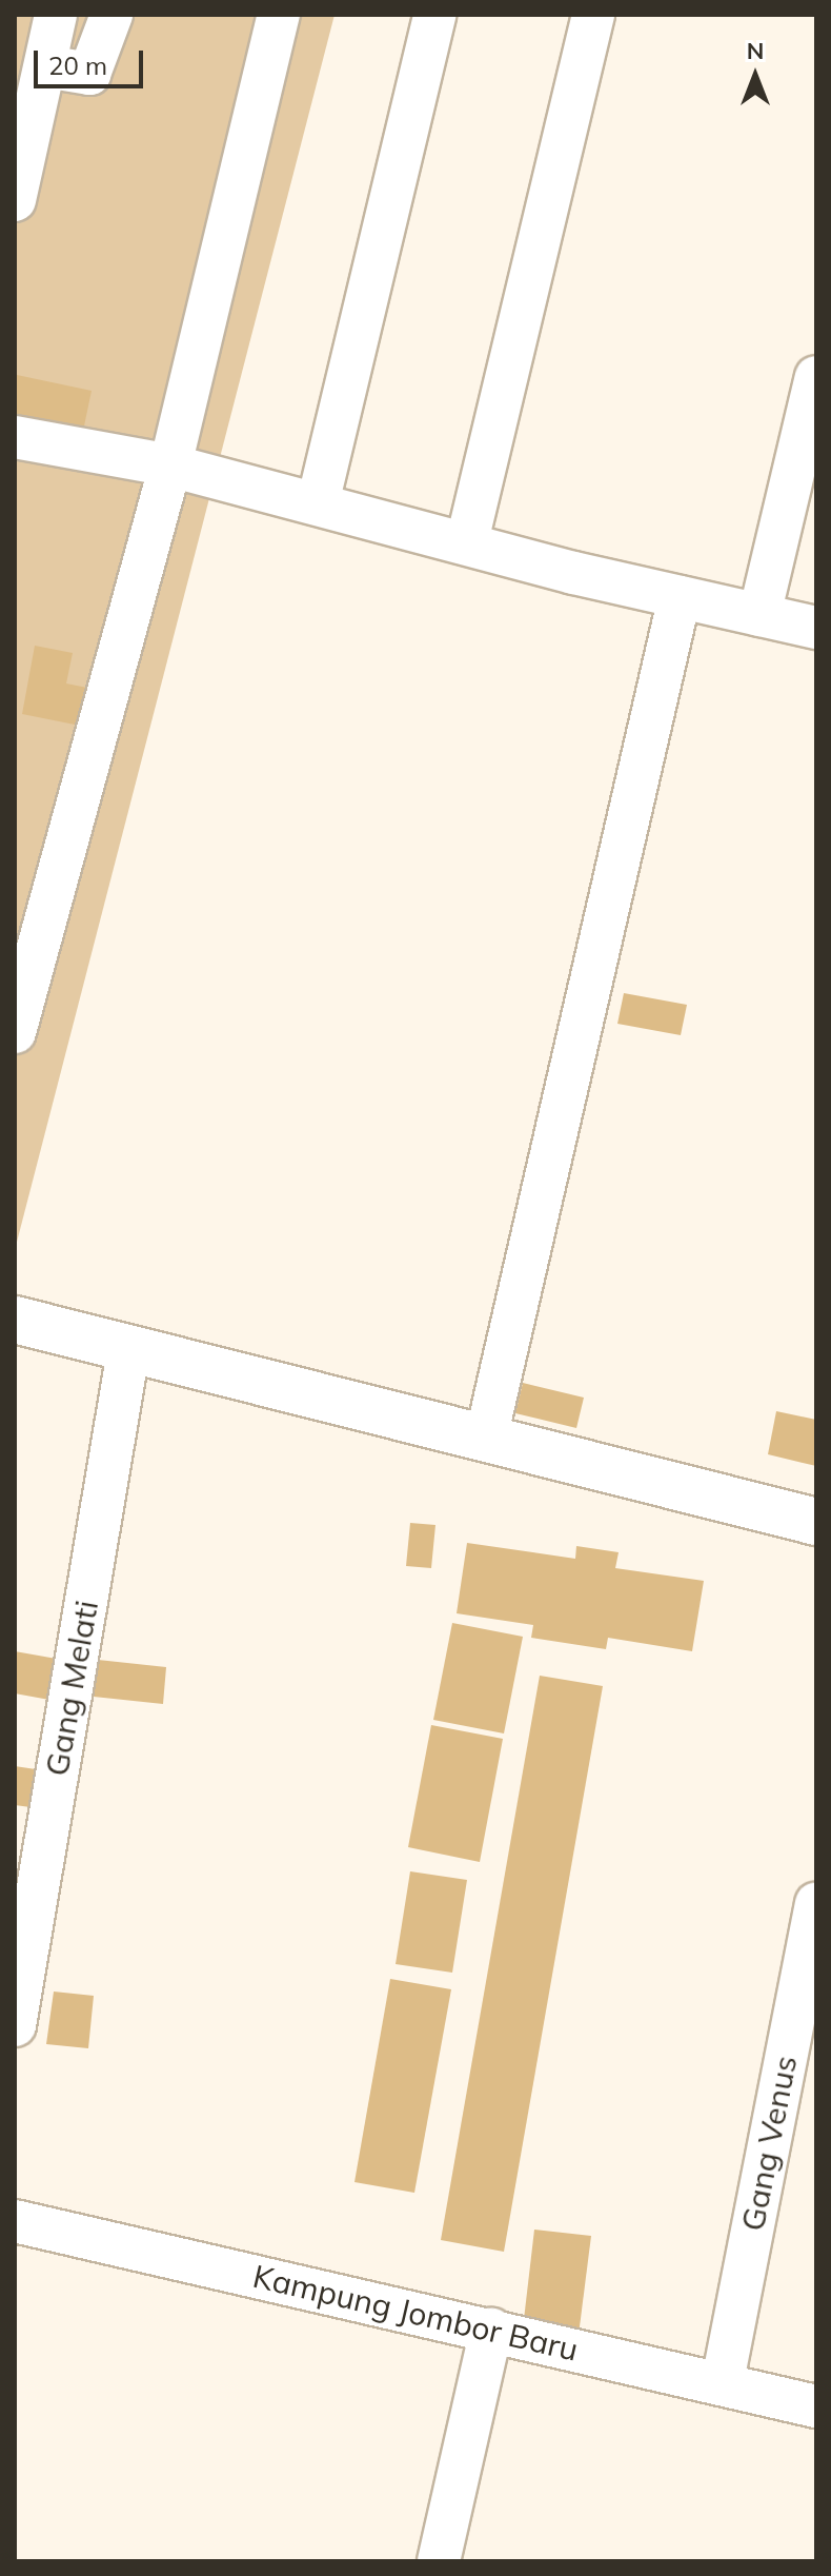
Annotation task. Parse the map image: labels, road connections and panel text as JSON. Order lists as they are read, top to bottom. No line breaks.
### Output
{"streets":{"street":["Gang Melati","Gang Venus","Kampung Jombor Baru"]},"crossings":[["Gang Venus","Kampung Jombor Baru"]],"scale_bar":"20 m","north":"top"}
